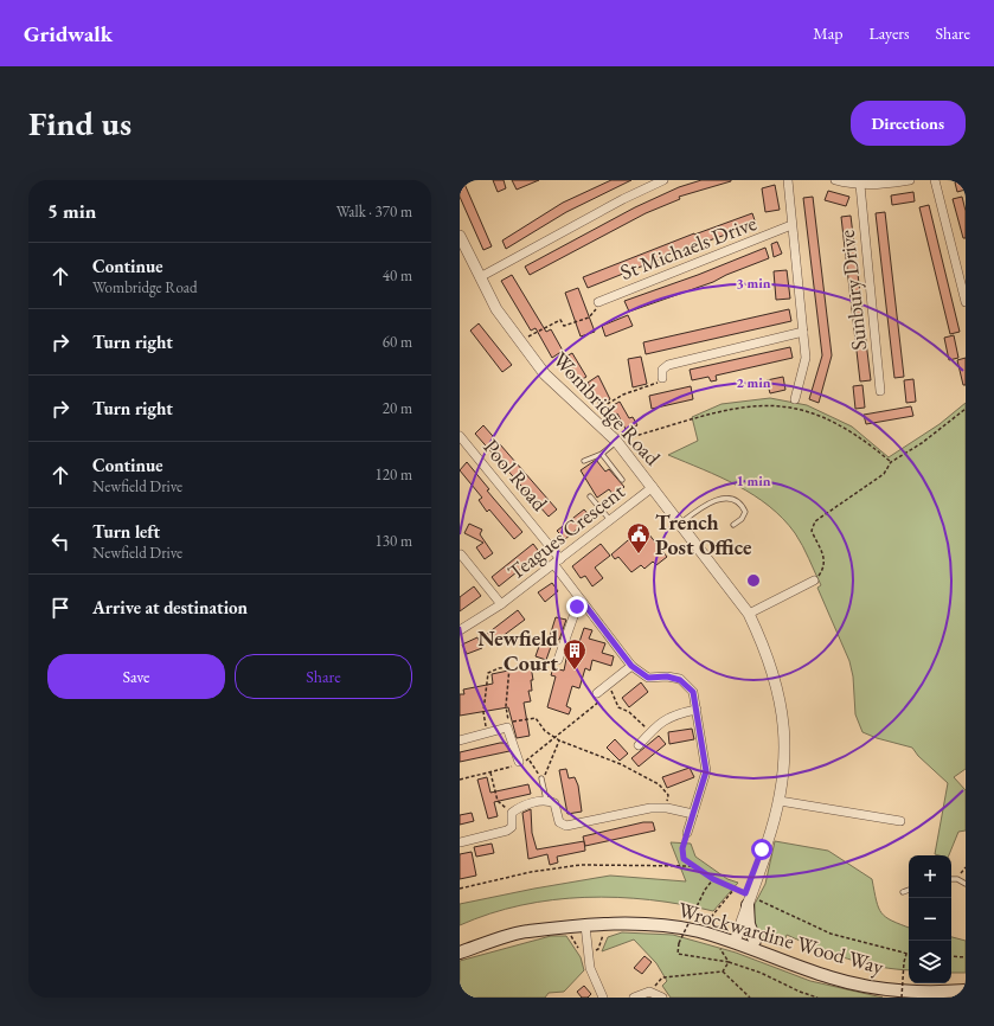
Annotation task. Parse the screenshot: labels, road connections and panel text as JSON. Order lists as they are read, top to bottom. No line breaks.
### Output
{"streets":{"main road":["Wrockwardine Wood Way"],"street":["St Michaels Drive","Sunbury Drive","Wombridge Road","Pool Road","Teagues Crescent"]},"crossings":[["Wombridge Road","Teagues Crescent"],["Wombridge Road","Wrockwardine Wood Way"],["Pool Road","Teagues Crescent"]],"places":{"public building":["Trench Post Office"],"building":["Newfield Court"]},"page":{"header":"Gridwalk","nav":["Map","Layers","Share"],"buttons":["Directions",["Save","Share"]],"title":"Find us","heading":["5 min","Walk · 370 m"],"list":[["Continue","Wombridge Road","40 m"],["Turn right","60 m"],["Turn right","20 m"],["Continue","Newfield Drive","120 m"],["Turn left","Newfield Drive","130 m"],"Arrive at destination"],"map_buttons":["+","−"]},"rings":["3 min","2 min","1 min"]}
